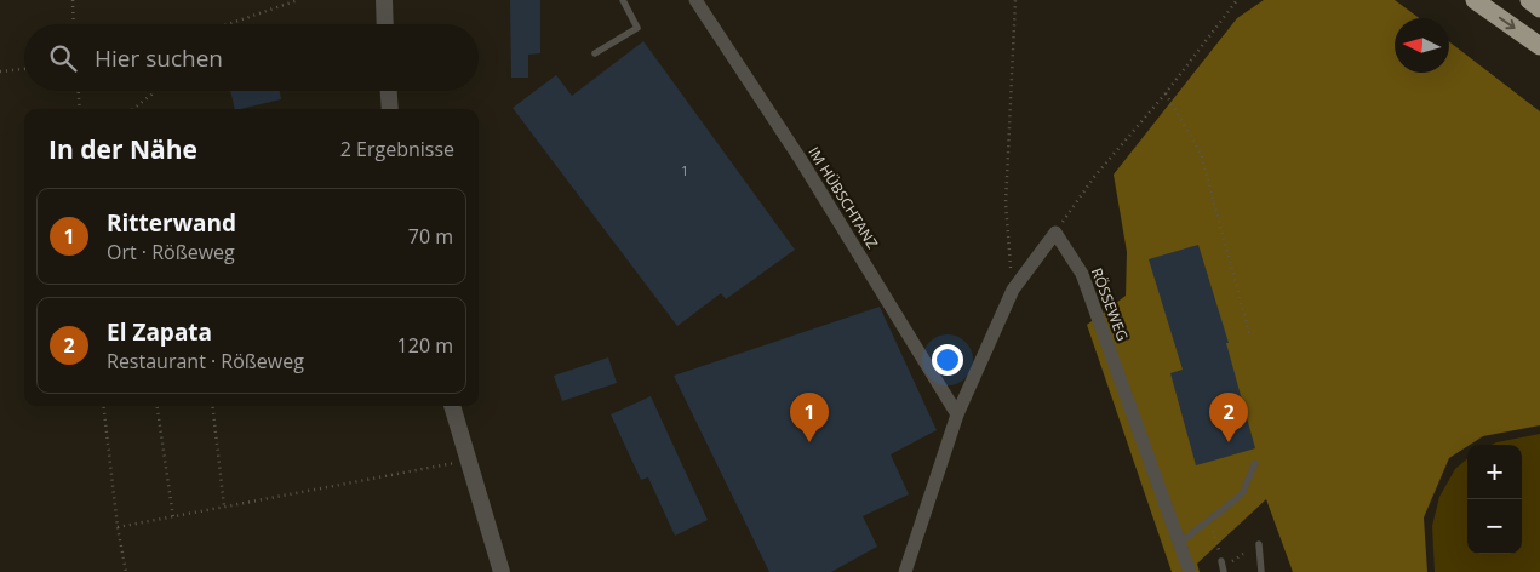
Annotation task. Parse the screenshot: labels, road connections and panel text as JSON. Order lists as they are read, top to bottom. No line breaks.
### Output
{"streets":{"street":["IM HÜBSCHTANZ","RÖSSEWEG"]},"house_numbers":["1"],"north":"left","page":{"search":"Hier suchen","heading":["In der Nähe","2 Ergebnisse"],"list":[{"mark":"1","name":"Ritterwand","note":"Ort · Rößeweg","value":"70 m"},{"mark":"2","name":"El Zapata","note":"Restaurant · Rößeweg","value":"120 m"}],"pins":["1","2"],"map_buttons":["+","−"]}}
